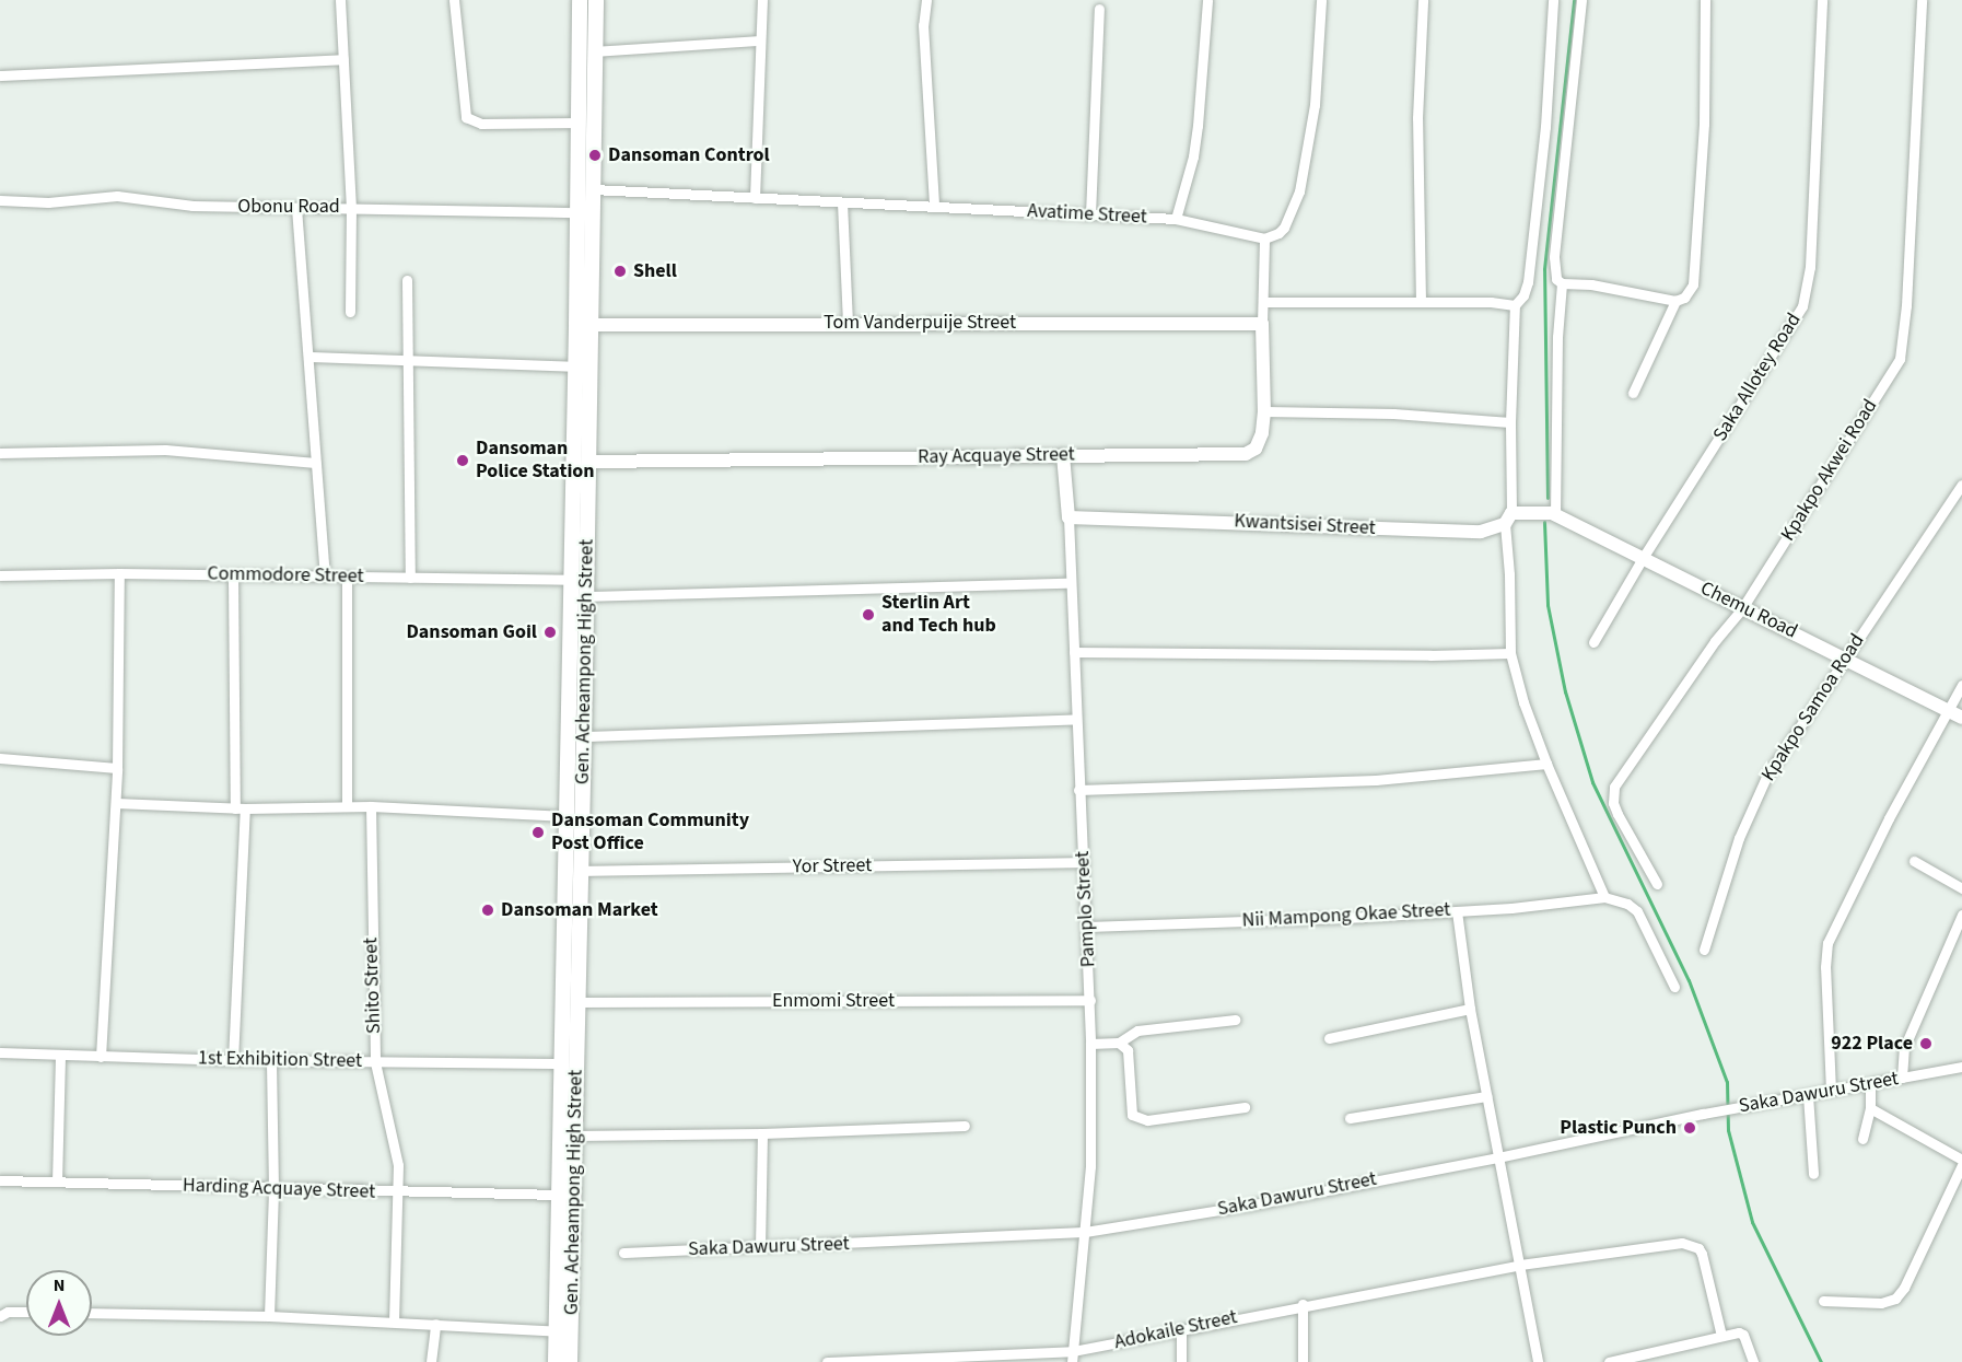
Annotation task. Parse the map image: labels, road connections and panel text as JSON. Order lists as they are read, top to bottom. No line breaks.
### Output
{"streets":{"main road":["Gen. Acheampong High Street"],"street":["Obonu Road","Avatime Street","Tom Vanderpuije Street","Saka Allotey Road","Ray Acquaye Street","Kpakpo Akwei Road","Kwantsisei Street","Commodore Street","Chemu Road","Kpakpo Samoa Road","Yor Street","Pamplo Street","Nii Mampong Okae Street","Shito Street","Enmomi Street","1st Exhibition Street","Saka Dawuru Street","Harding Acquaye Street","Adokaile Street"]},"crossings":[["Obonu Road","Gen. Acheampong High Street"],["Avatime Street","Gen. Acheampong High Street"],["Tom Vanderpuije Street","Ray Acquaye Street"],["Tom Vanderpuije Street","Gen. Acheampong High Street"],["Saka Allotey Road","Chemu Road"],["Ray Acquaye Street","Gen. Acheampong High Street"],["Ray Acquaye Street","Pamplo Street"],["Kpakpo Akwei Road","Chemu Road"],["Kwantsisei Street","Chemu Road"],["Kwantsisei Street","Pamplo Street"],["Commodore Street","Gen. Acheampong High Street"],["Chemu Road","Kpakpo Samoa Road"],["Gen. Acheampong High Street","Yor Street"],["Gen. Acheampong High Street","Enmomi Street"],["Gen. Acheampong High Street","1st Exhibition Street"],["Gen. Acheampong High Street","Harding Acquaye Street"],["Yor Street","Pamplo Street"],["Pamplo Street","Nii Mampong Okae Street"],["Pamplo Street","Enmomi Street"],["Pamplo Street","Saka Dawuru Street"],["Pamplo Street","Adokaile Street"],["Shito Street","1st Exhibition Street"],["Shito Street","Harding Acquaye Street"]],"places":["Dansoman Control","Shell","Dansoman Police Station","Sterlin Art and Tech hub","Dansoman Goil","Dansoman Community Post Office","Dansoman Market","922 Place","Plastic Punch"],"north":"top"}
